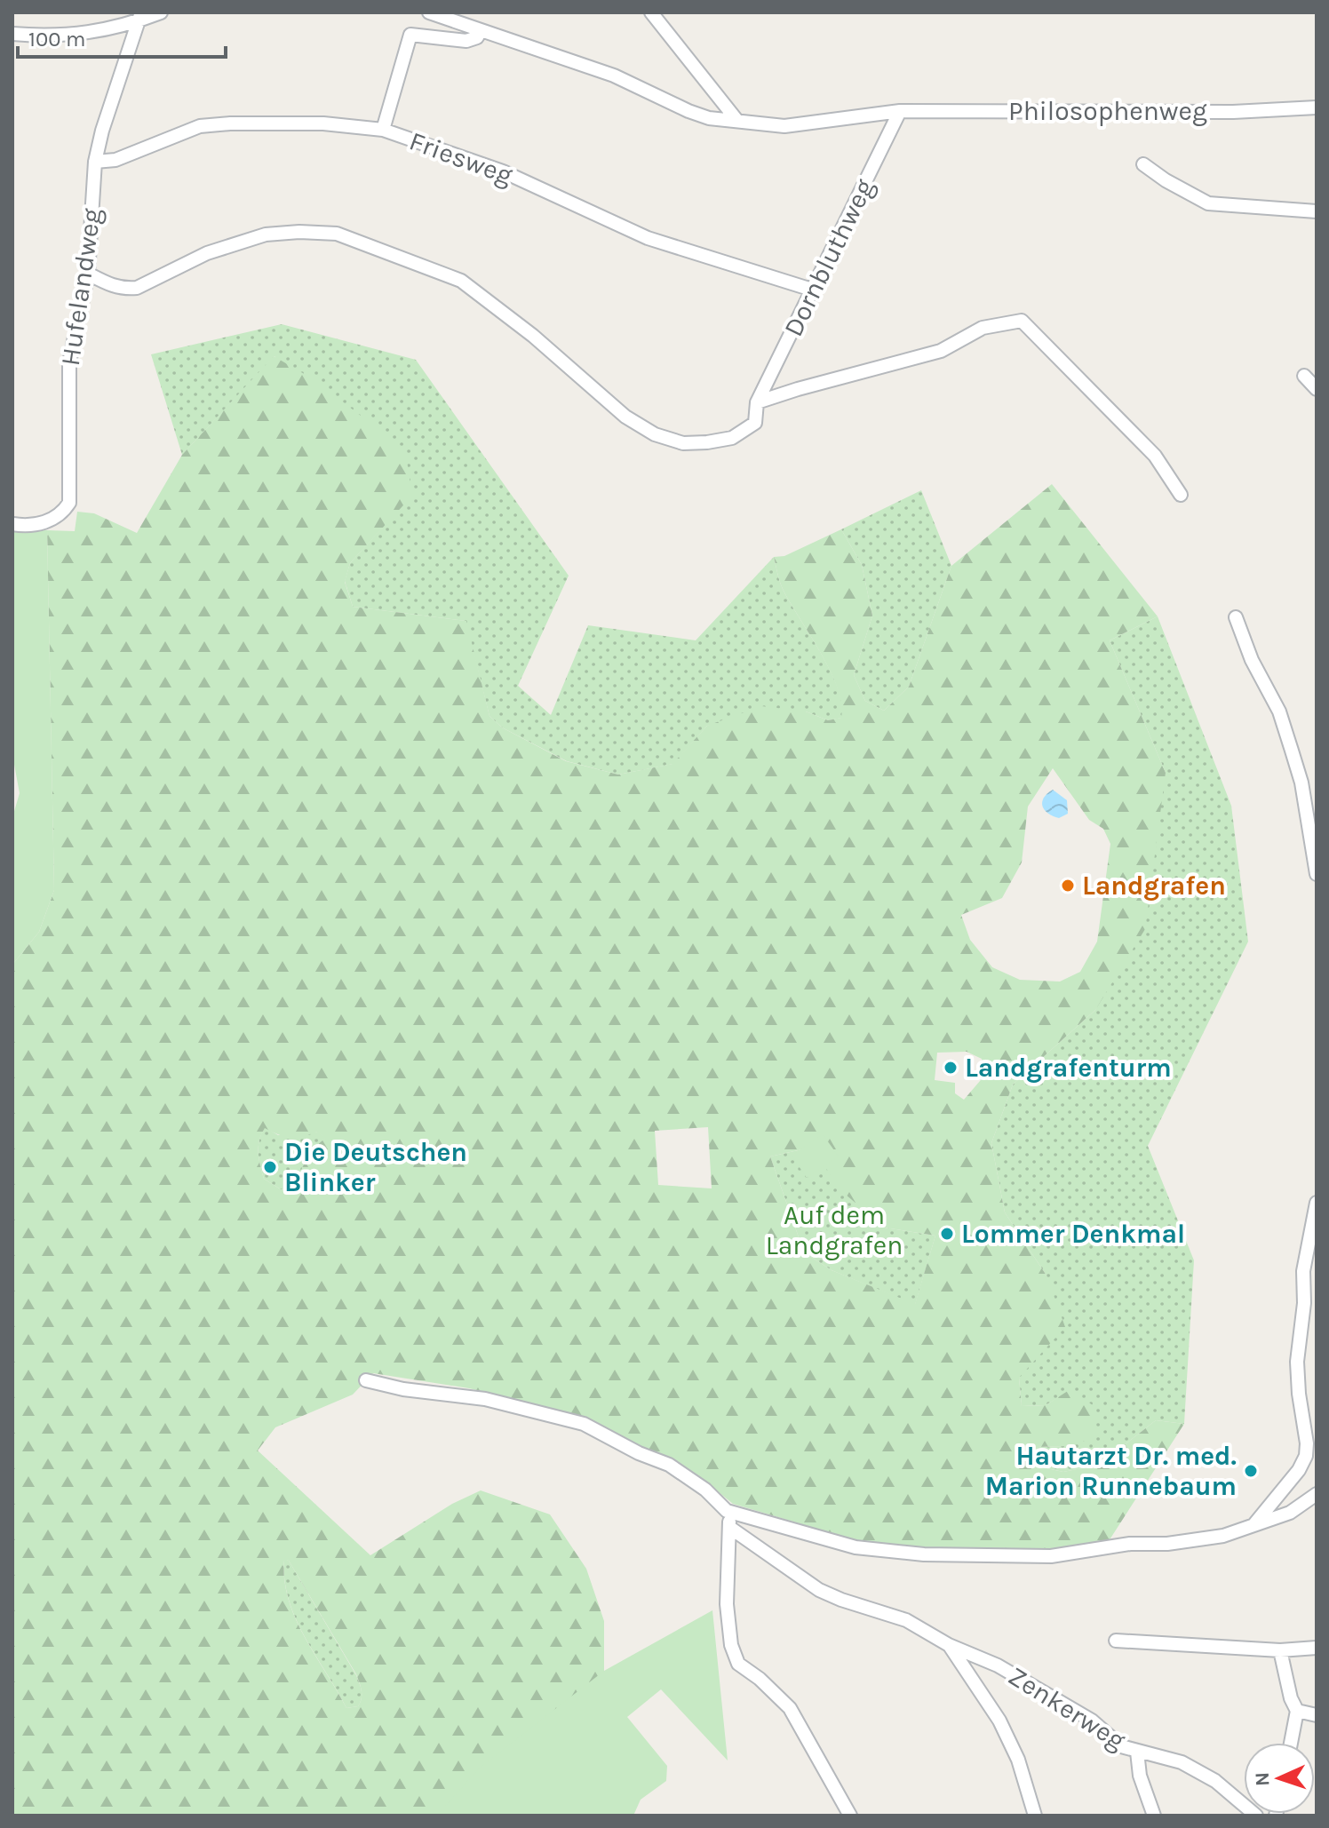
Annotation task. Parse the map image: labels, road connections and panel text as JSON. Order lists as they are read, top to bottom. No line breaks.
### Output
{"streets":{"street":["Philosophenweg","Friesweg","Dornbluthweg","Hufelandweg","Zenkerweg"]},"crossings":[["Philosophenweg","Dornbluthweg"],["Friesweg","Dornbluthweg"],["Friesweg","Hufelandweg"],["Dornbluthweg","Hufelandweg"]],"parks":["Auf dem Landgrafen"],"places":["Landgrafen","Landgrafenturm","Die Deutschen Blinker","Lommer Denkmal","Hautarzt Dr. med. Marion Runnebaum"],"scale_bar":"100 m","north":"left"}
